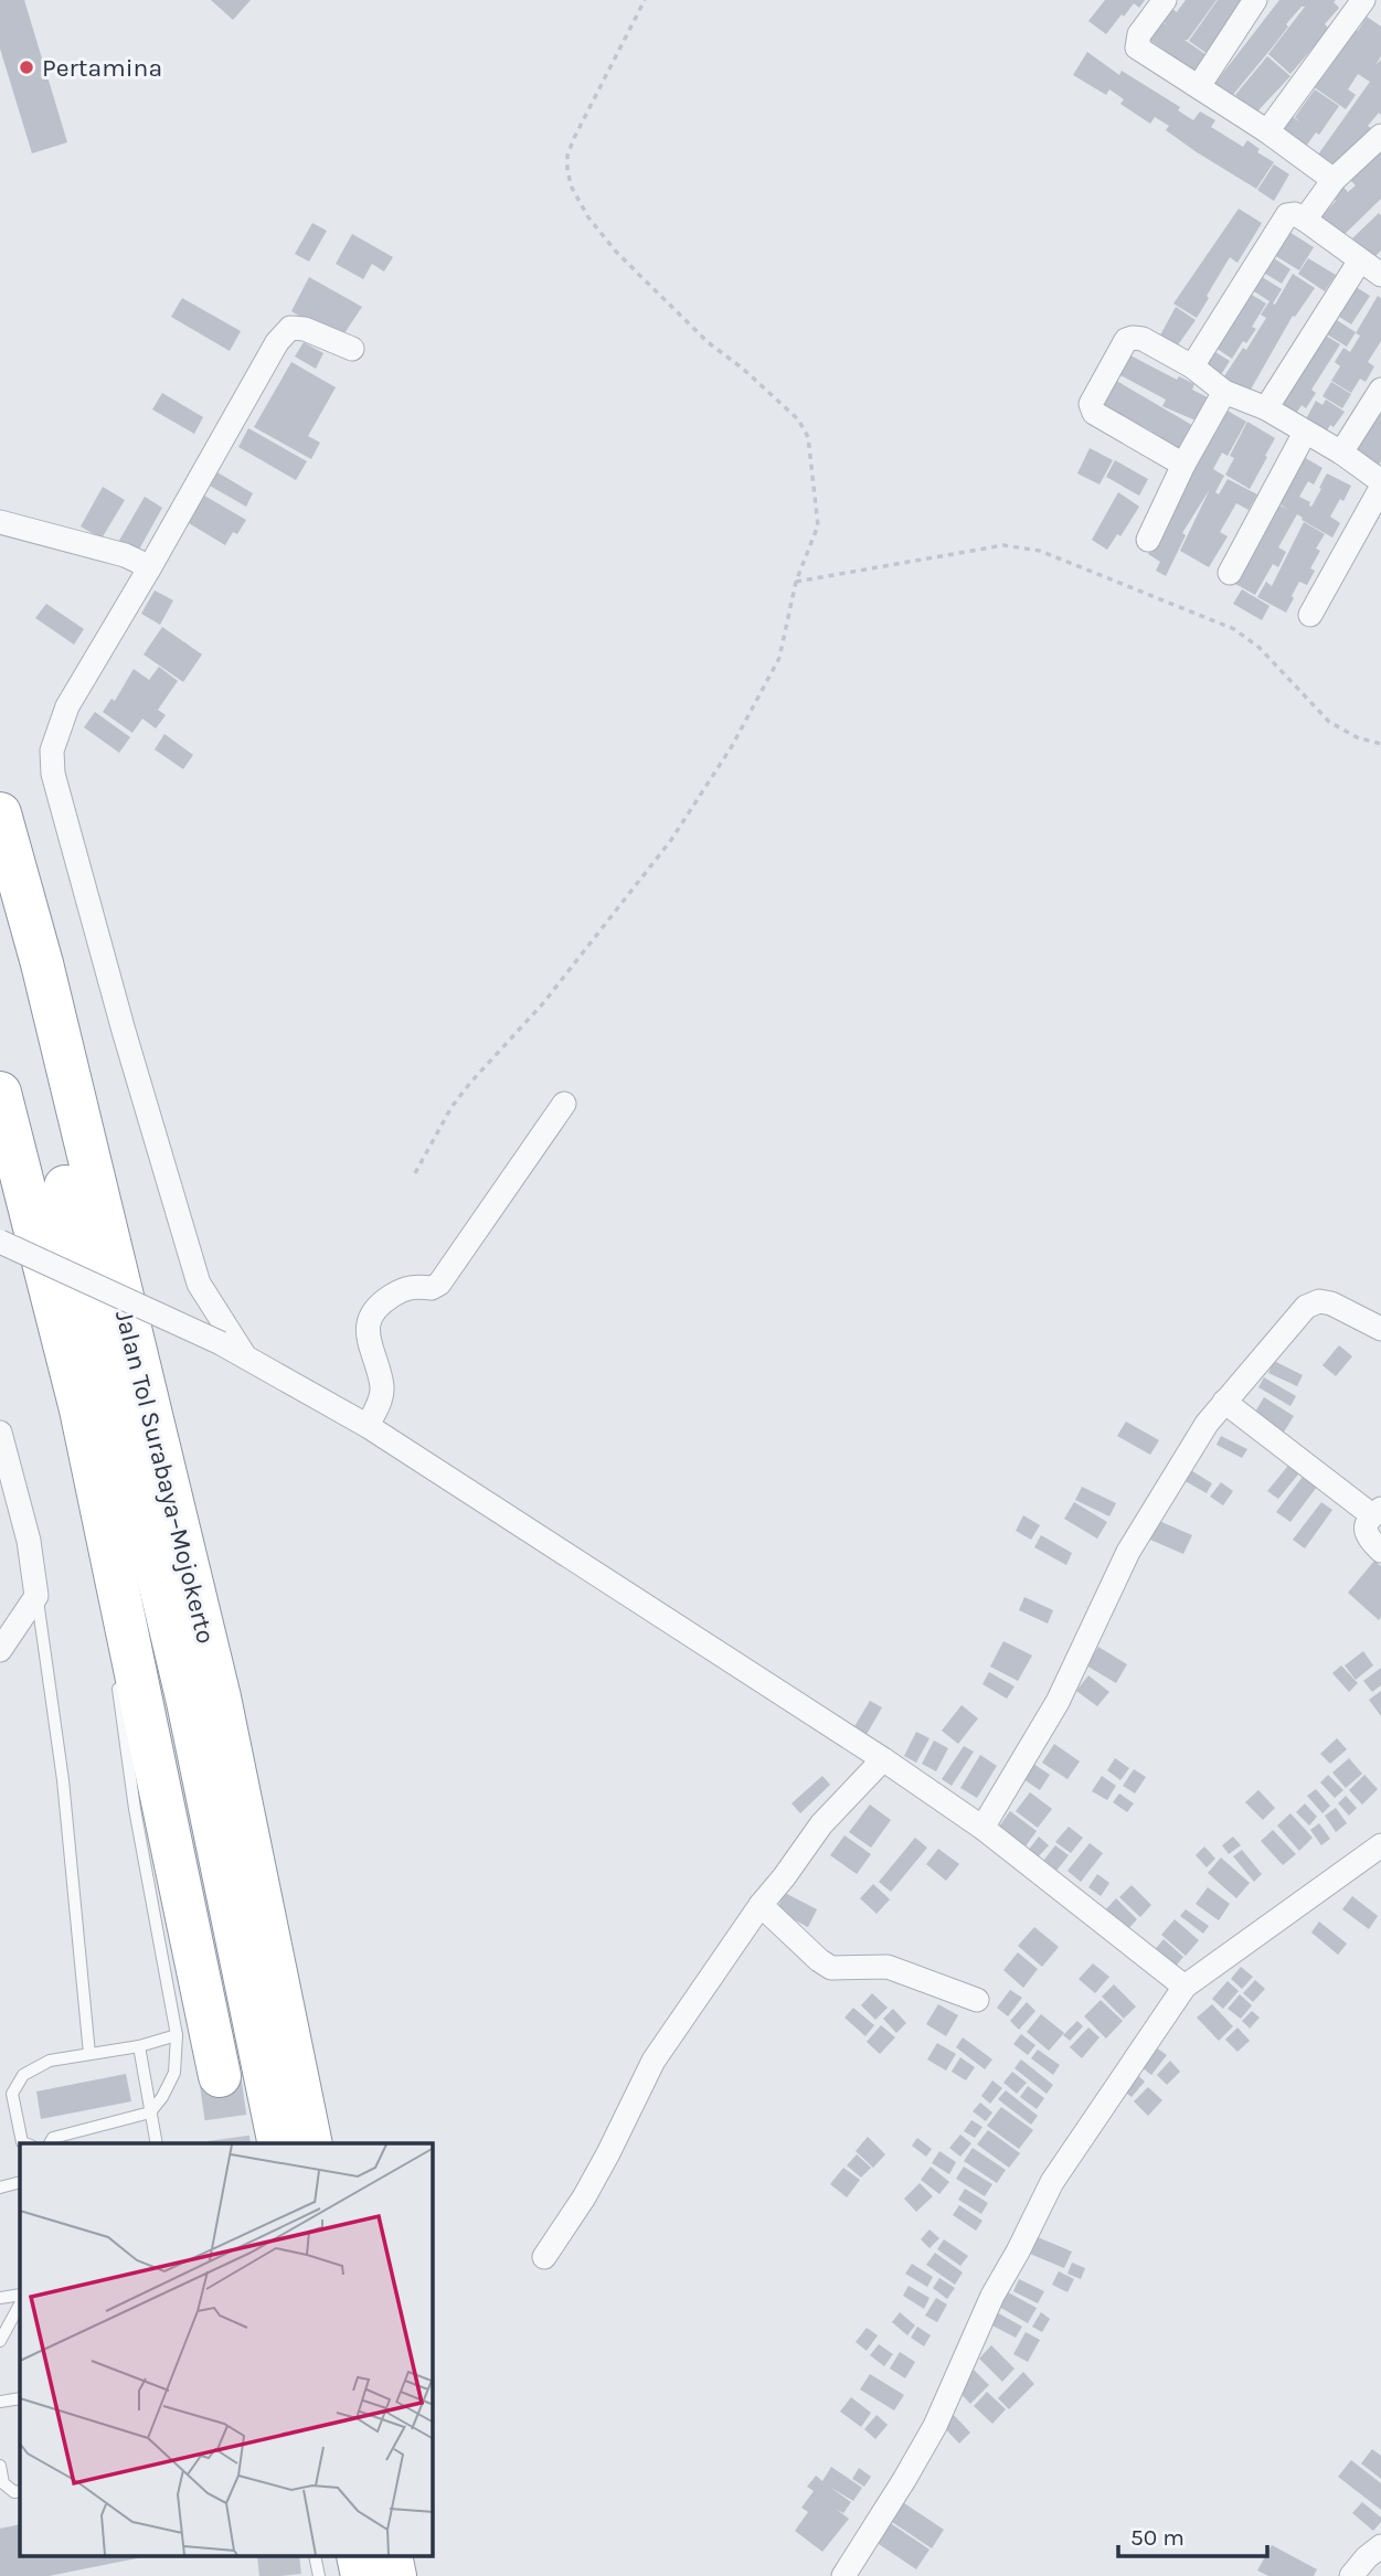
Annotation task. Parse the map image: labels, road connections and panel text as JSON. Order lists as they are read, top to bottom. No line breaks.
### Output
{"streets":{"highway":["Jalan Tol Surabaya–Mojokerto"]},"places":["Pertamina"],"scale_bar":"50 m"}
